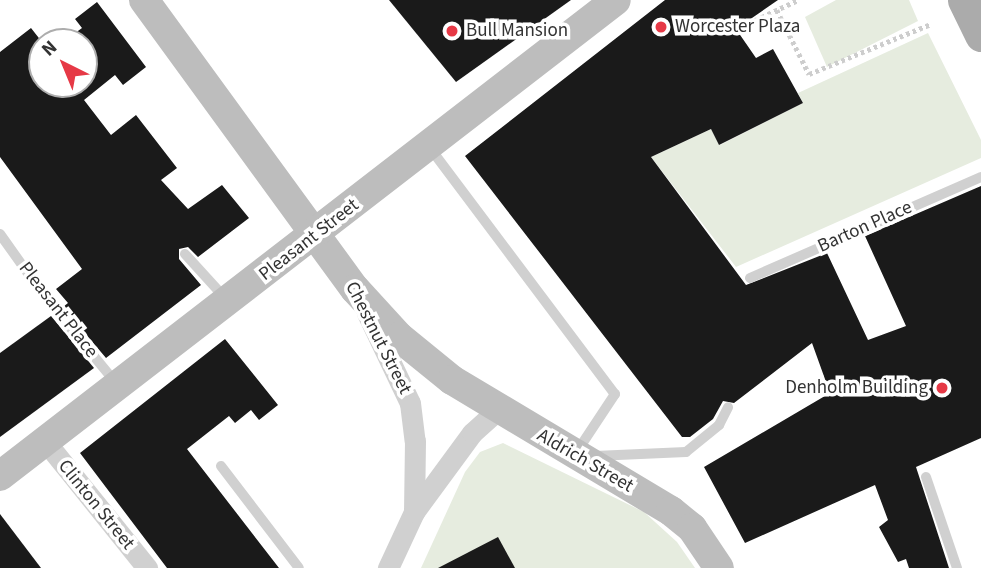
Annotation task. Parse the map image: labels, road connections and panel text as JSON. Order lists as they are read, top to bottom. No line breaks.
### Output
{"streets":{"main road":["Pleasant Street","Chestnut Street","Aldrich Street"],"street":["Clinton Street"],"lane":["Barton Place","Pleasant Place"]},"crossings":[["Pleasant Street","Pleasant Place"],["Pleasant Street","Chestnut Street"],["Pleasant Street","Clinton Street"],["Chestnut Street","Aldrich Street"]],"places":["Worcester Plaza","Bull Mansion","Denholm Building"],"north":"top left"}
